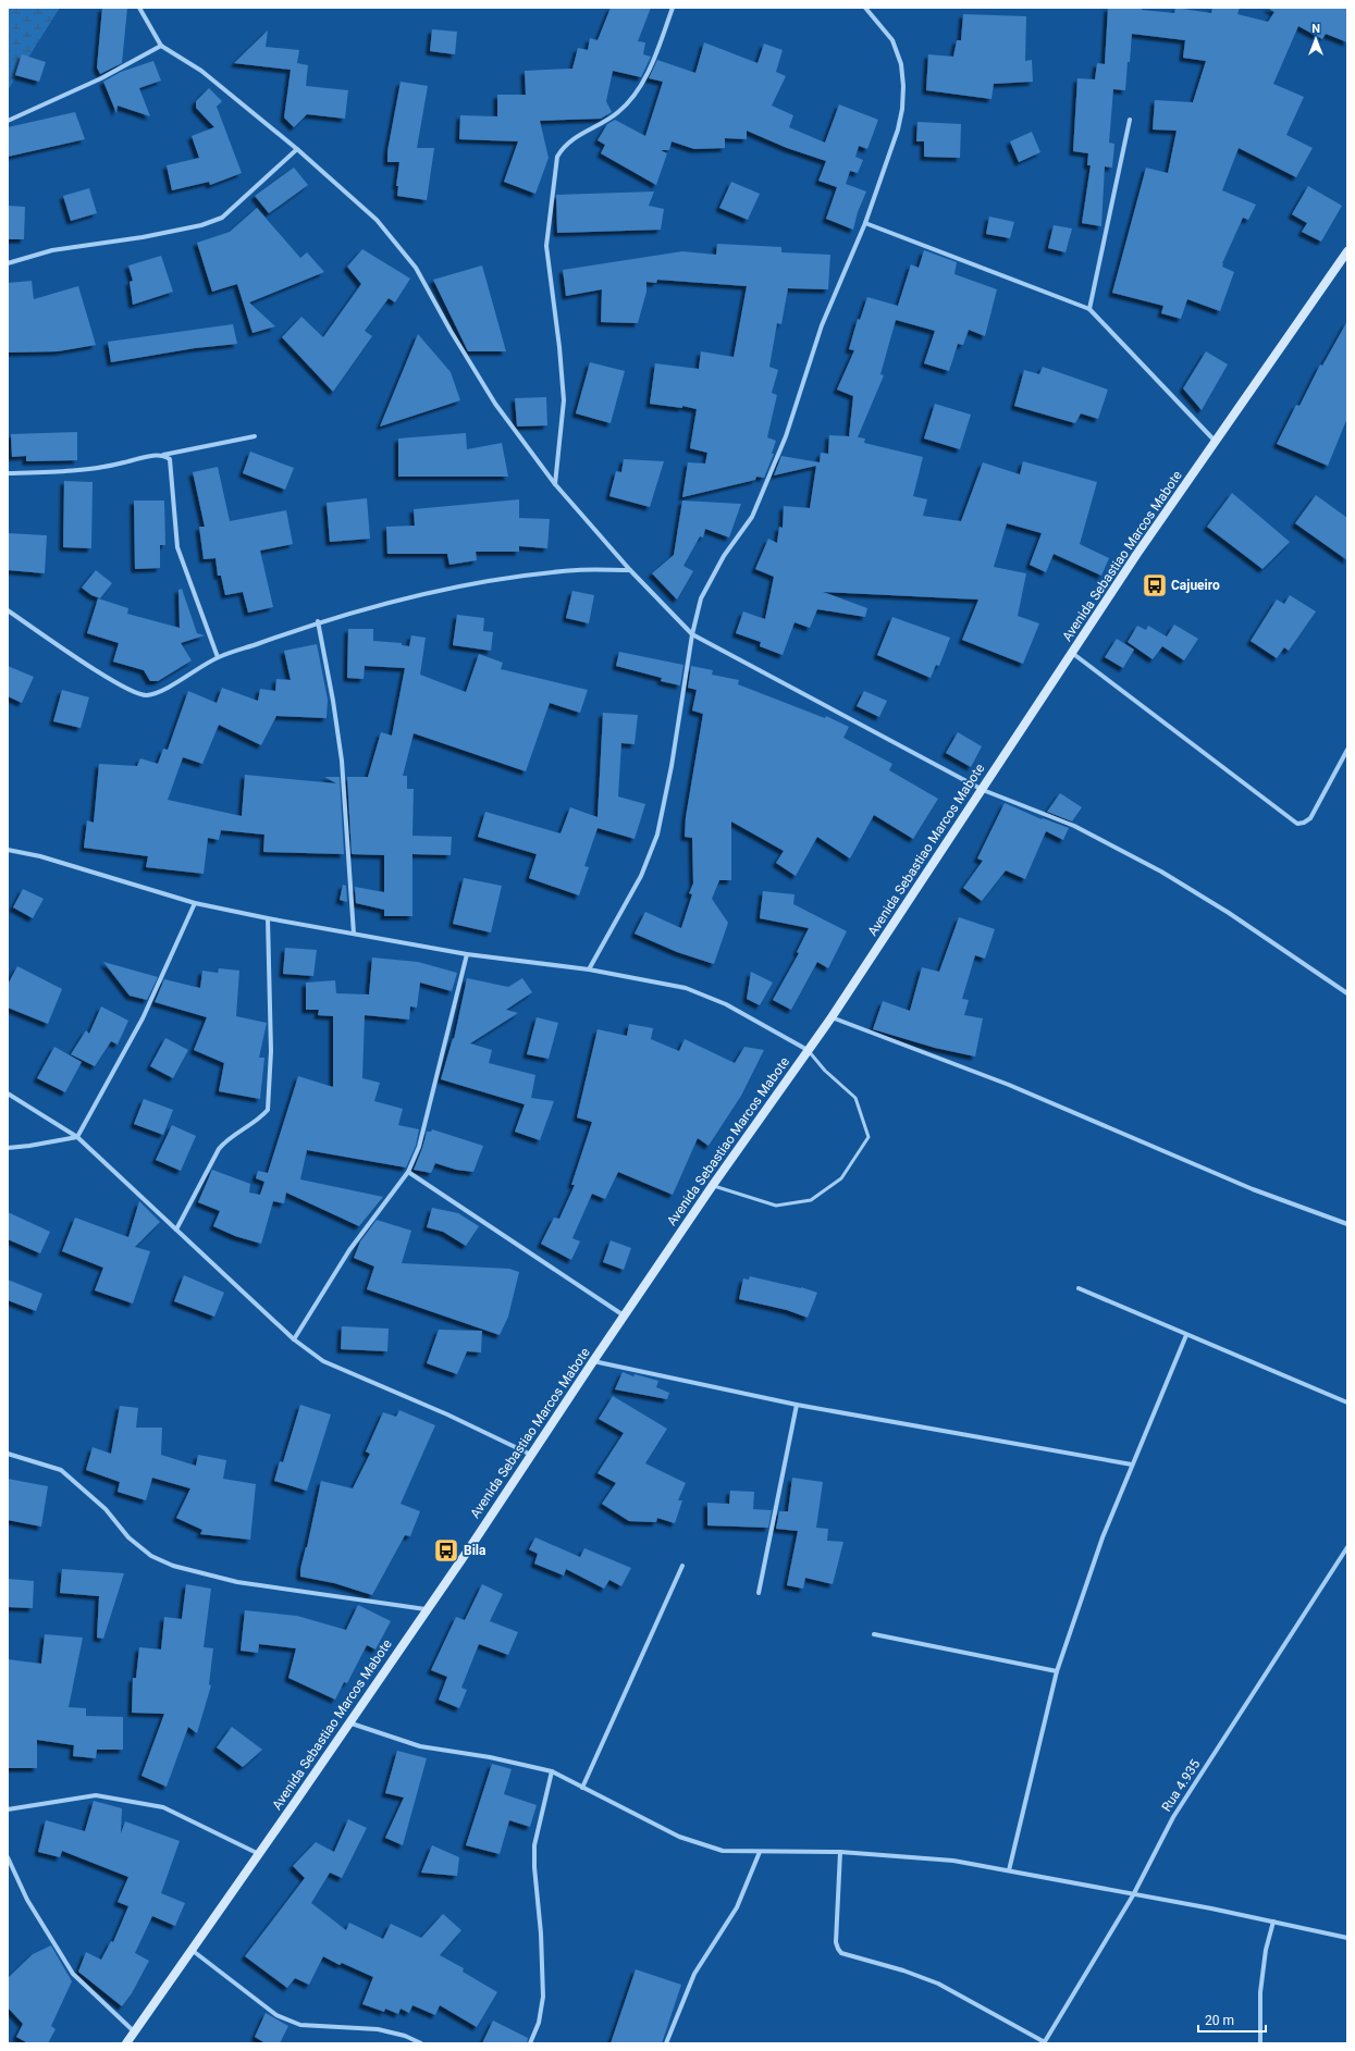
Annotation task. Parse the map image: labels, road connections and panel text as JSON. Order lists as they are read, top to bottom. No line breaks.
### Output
{"streets":{"main road":["Avenida Sebastiao Marcos Mabote"],"street":["Rua 4.935"]},"places":{"bus stop":["Cajueiro","Bila"]},"scale_bar":"20 m","north":"top"}
